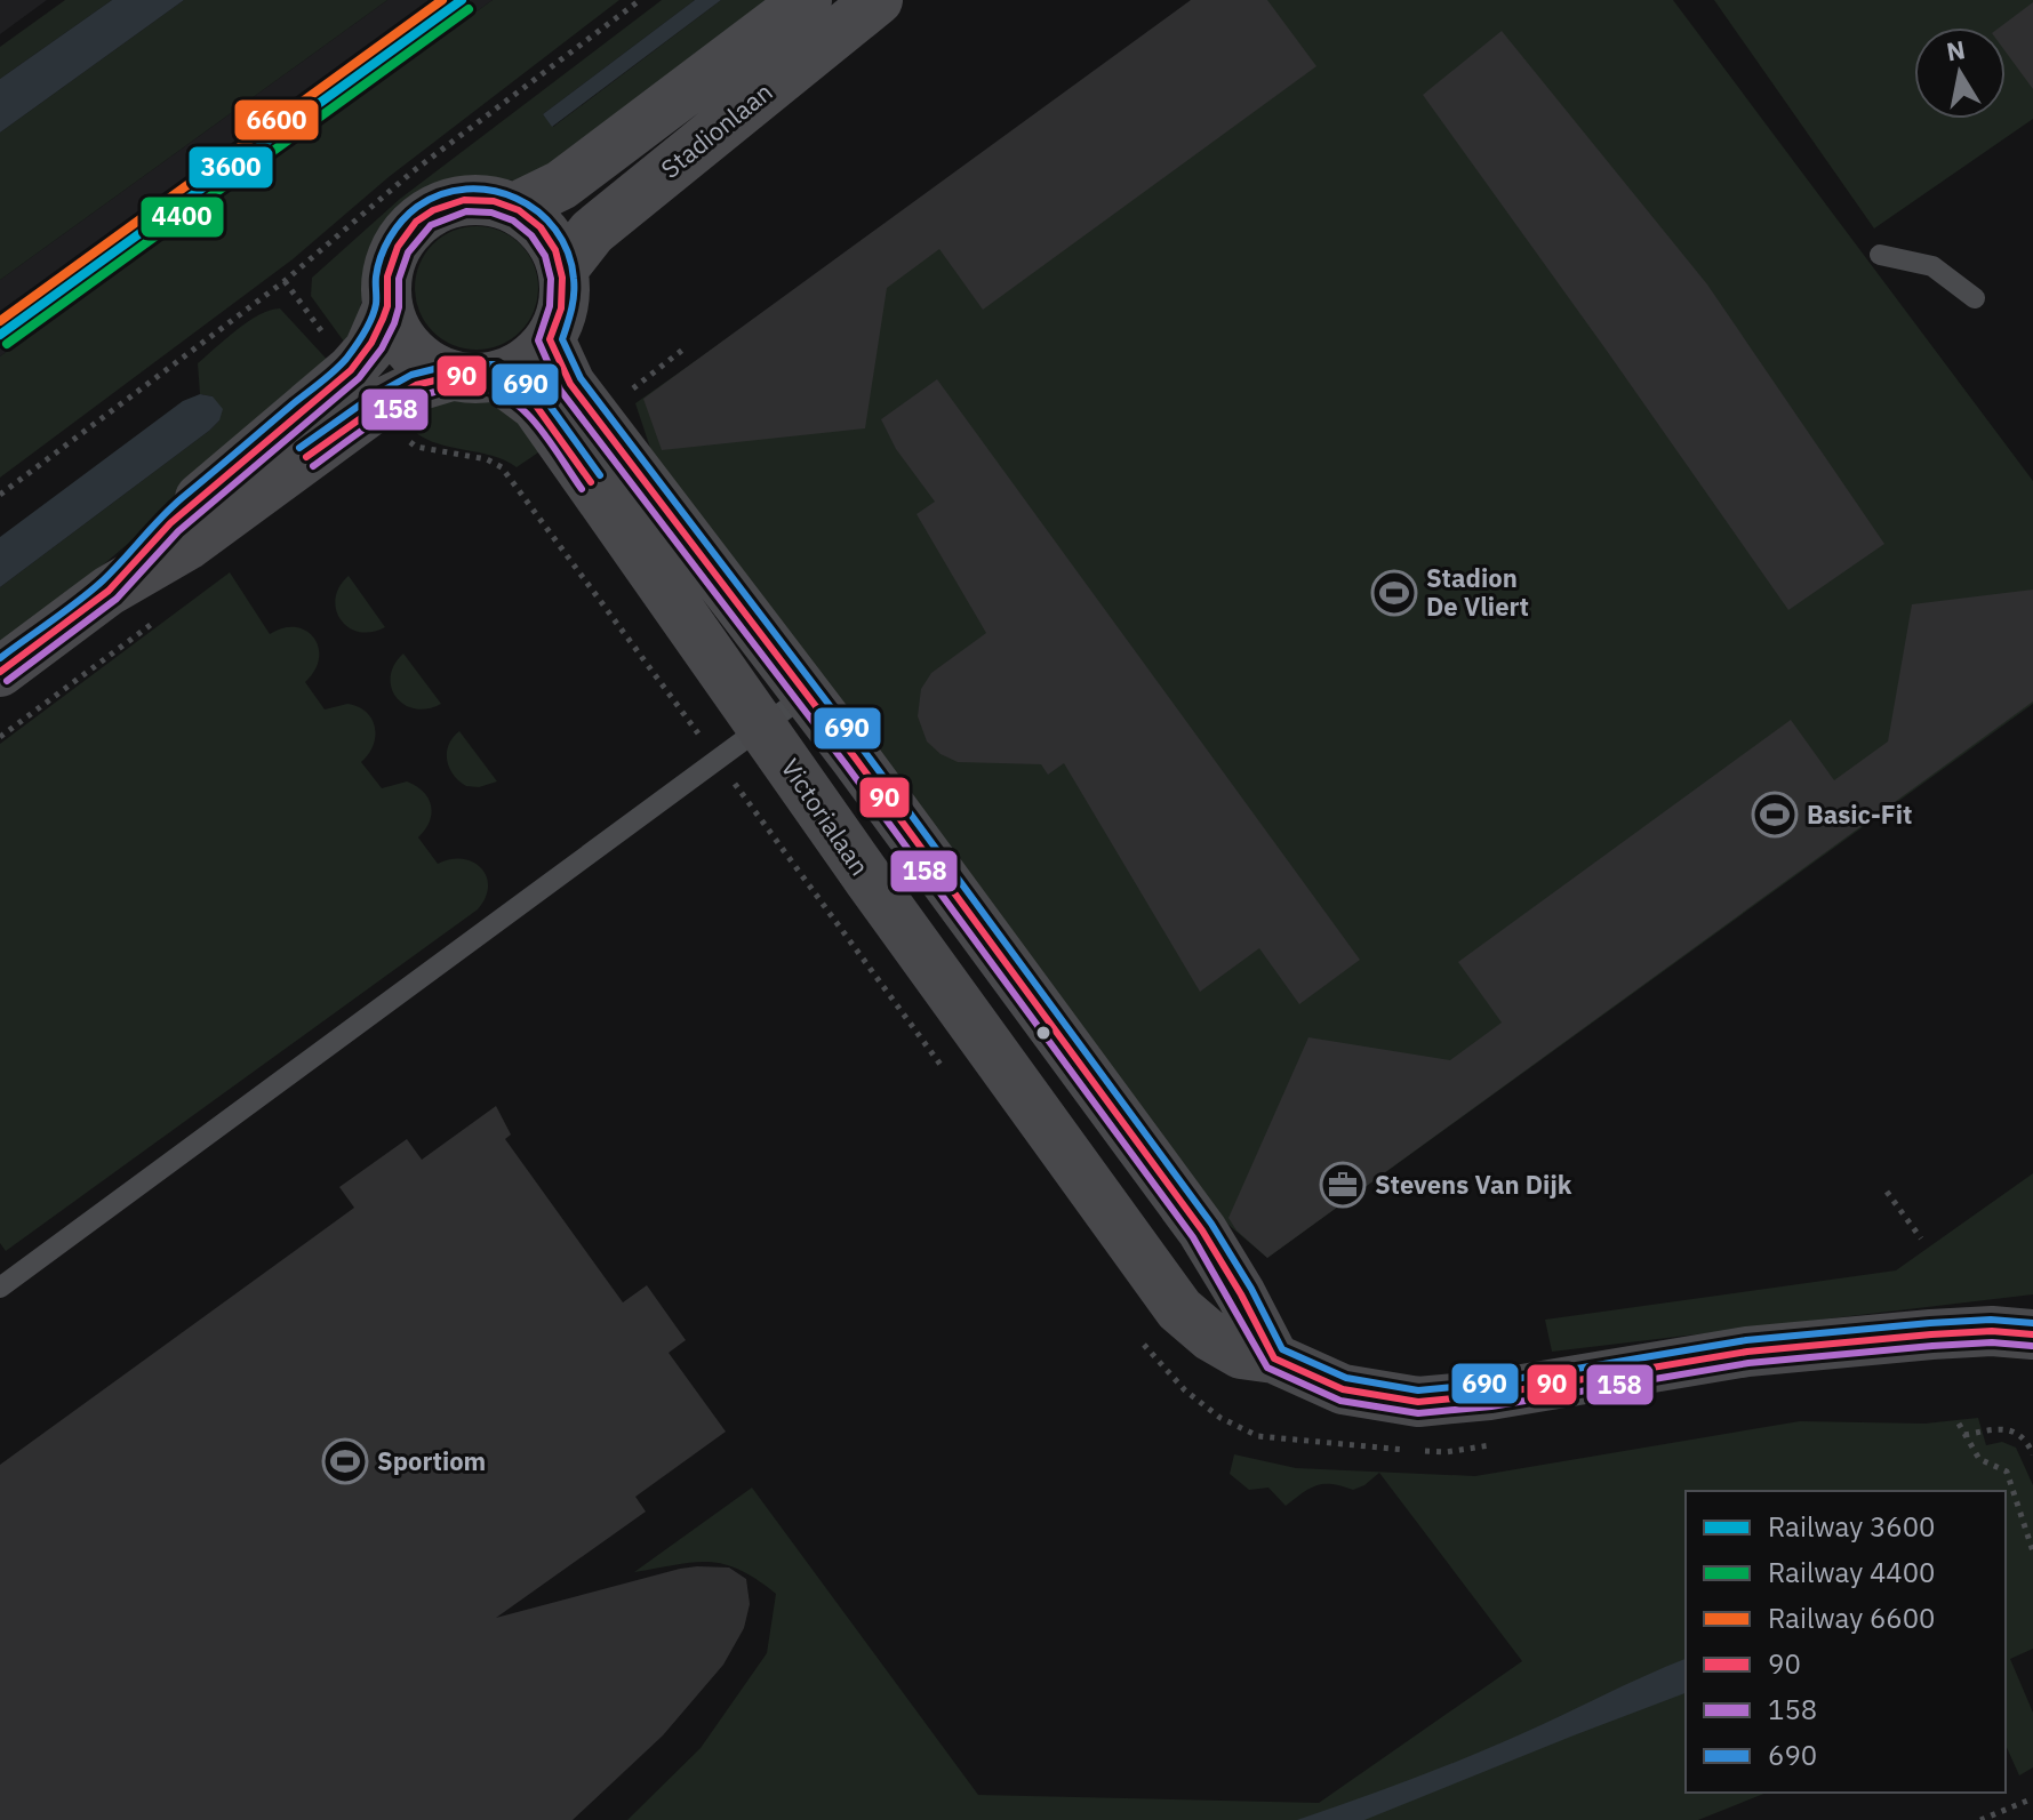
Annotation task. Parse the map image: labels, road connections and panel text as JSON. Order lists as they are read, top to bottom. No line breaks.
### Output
{"streets":{"street":["Stadionlaan","Victorialaan"]},"crossings":[["Stadionlaan","Victorialaan"]],"places":{"sports":["Stadion De Vliert","Basic-Fit","Sportiom"],"office":["Stevens Van Dijk"]},"lines":["rail line 3600","rail line 6600","rail line 4400","transit line 690","transit line 90","transit line 158"],"legend":["Railway 3600","Railway 4400","Railway 6600","90","158","690"],"north":"top"}
